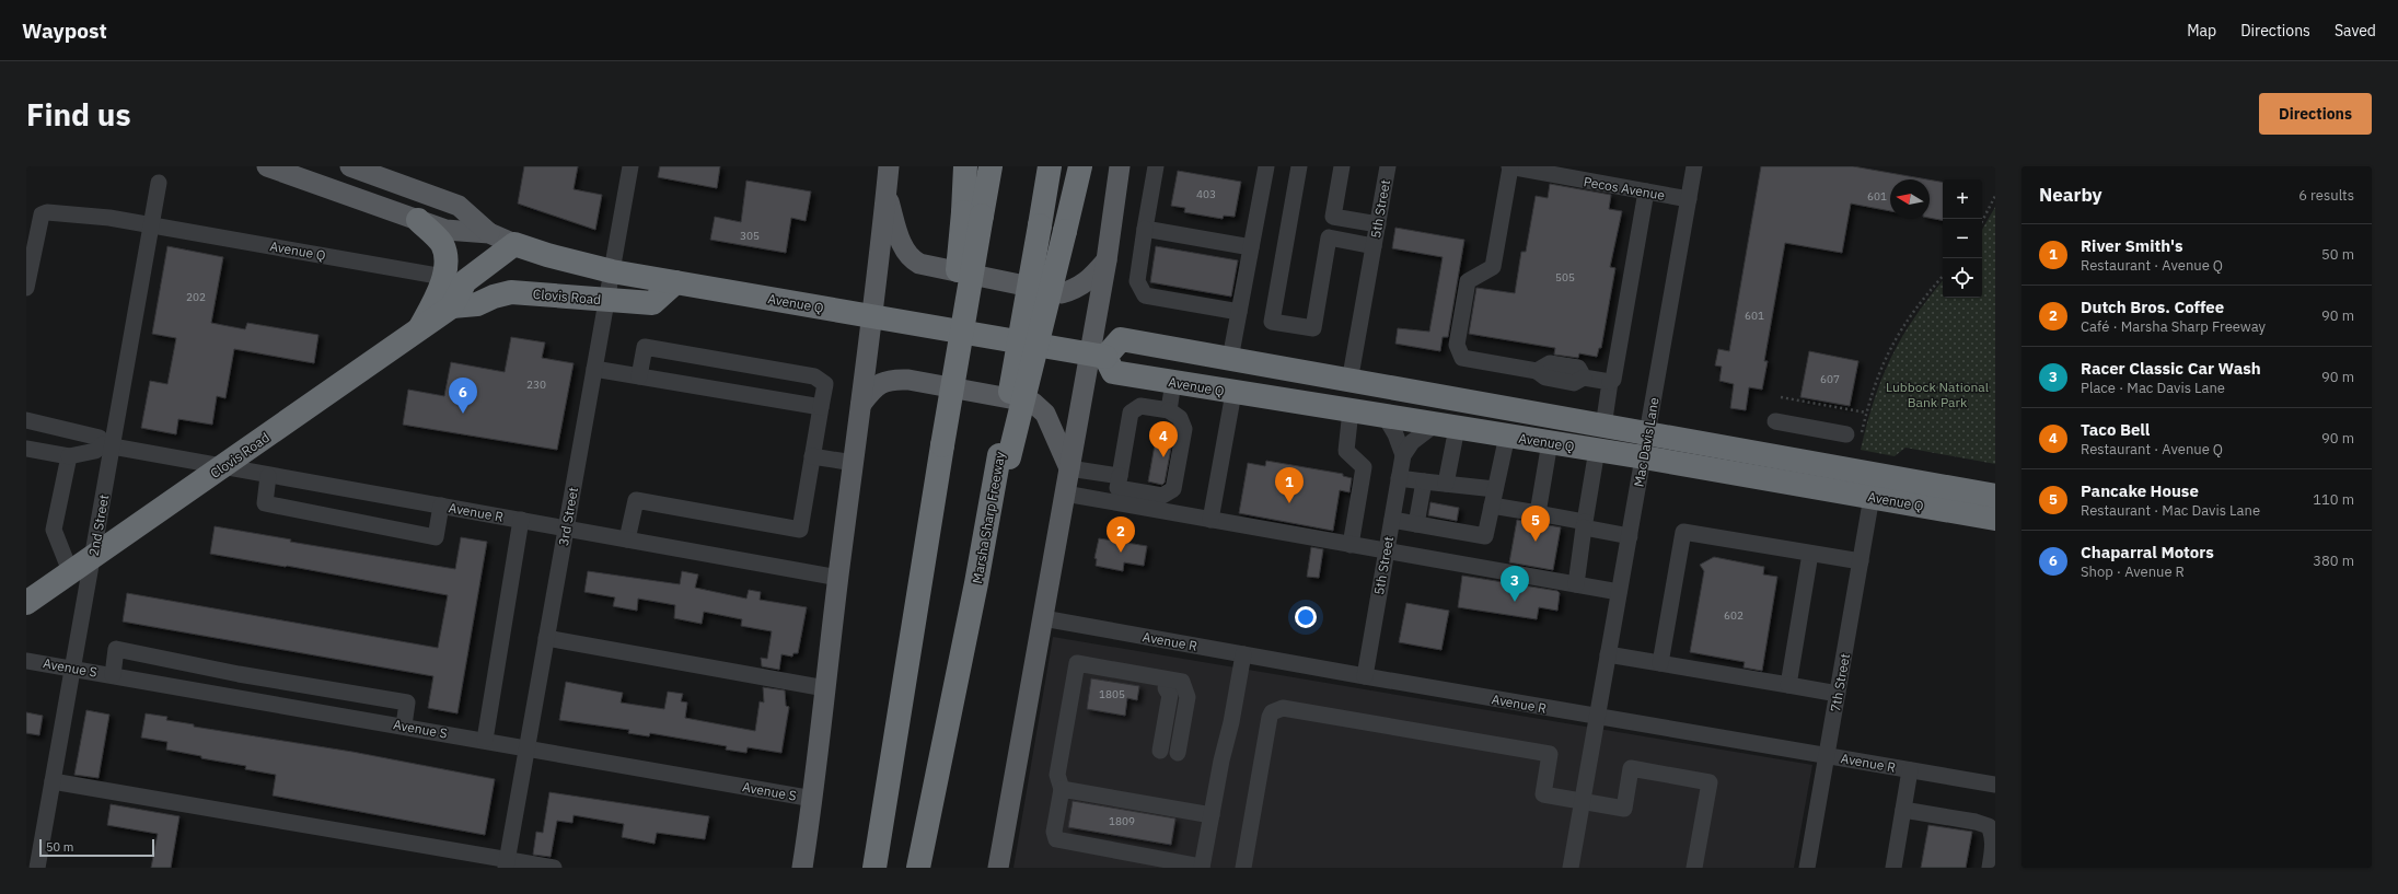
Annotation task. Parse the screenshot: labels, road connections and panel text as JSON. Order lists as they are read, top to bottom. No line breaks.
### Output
{"streets":{"highway":["Avenue Q","Clovis Road","Marsha Sharp Freeway"],"street":["Pecos Avenue","5th Street","Mac Davis Lane","Avenue R","3rd Street","2nd Street","Avenue S","7th Street"]},"crossings":[["Pecos Avenue","Mac Davis Lane"],["5th Street","Avenue Q"],["5th Street","Avenue R"],["Avenue Q","Clovis Road"],["Avenue Q","Mac Davis Lane"],["Avenue Q","3rd Street"],["Avenue Q","2nd Street"],["Avenue Q","7th Street"],["Clovis Road","Avenue R"],["Clovis Road","3rd Street"],["Clovis Road","2nd Street"],["Mac Davis Lane","Avenue R"],["Avenue R","3rd Street"],["Avenue R","2nd Street"],["Avenue R","7th Street"],["3rd Street","Avenue S"],["2nd Street","Avenue S"]],"parks":["Lubbock National Bank Park"],"house_numbers":["403","601","305","505","202","601","607","230","602","1805","1809"],"scale_bar":"50 m","north":"left","page":{"header":"Waypost","nav":["Map","Directions","Saved"],"buttons":"Directions","title":"Find us","heading":["Nearby","6 results"],"map_buttons":["+","−"],"list":[{"mark":"1","name":"River Smith's","note":"Restaurant · Avenue Q","value":"50 m"},{"mark":"2","name":"Dutch Bros. Coffee","note":"Café · Marsha Sharp Freeway","value":"90 m"},{"mark":"3","name":"Racer Classic Car Wash","note":"Place · Mac Davis Lane","value":"90 m"},{"mark":"4","name":"Taco Bell","note":"Restaurant · Avenue Q","value":"90 m"},{"mark":"5","name":"Pancake House","note":"Restaurant · Mac Davis Lane","value":"110 m"},{"mark":"6","name":"Chaparral Motors","note":"Shop · Avenue R","value":"380 m"}],"pins":["6","4","1","5","2","3"],"scale":"50 m"}}
